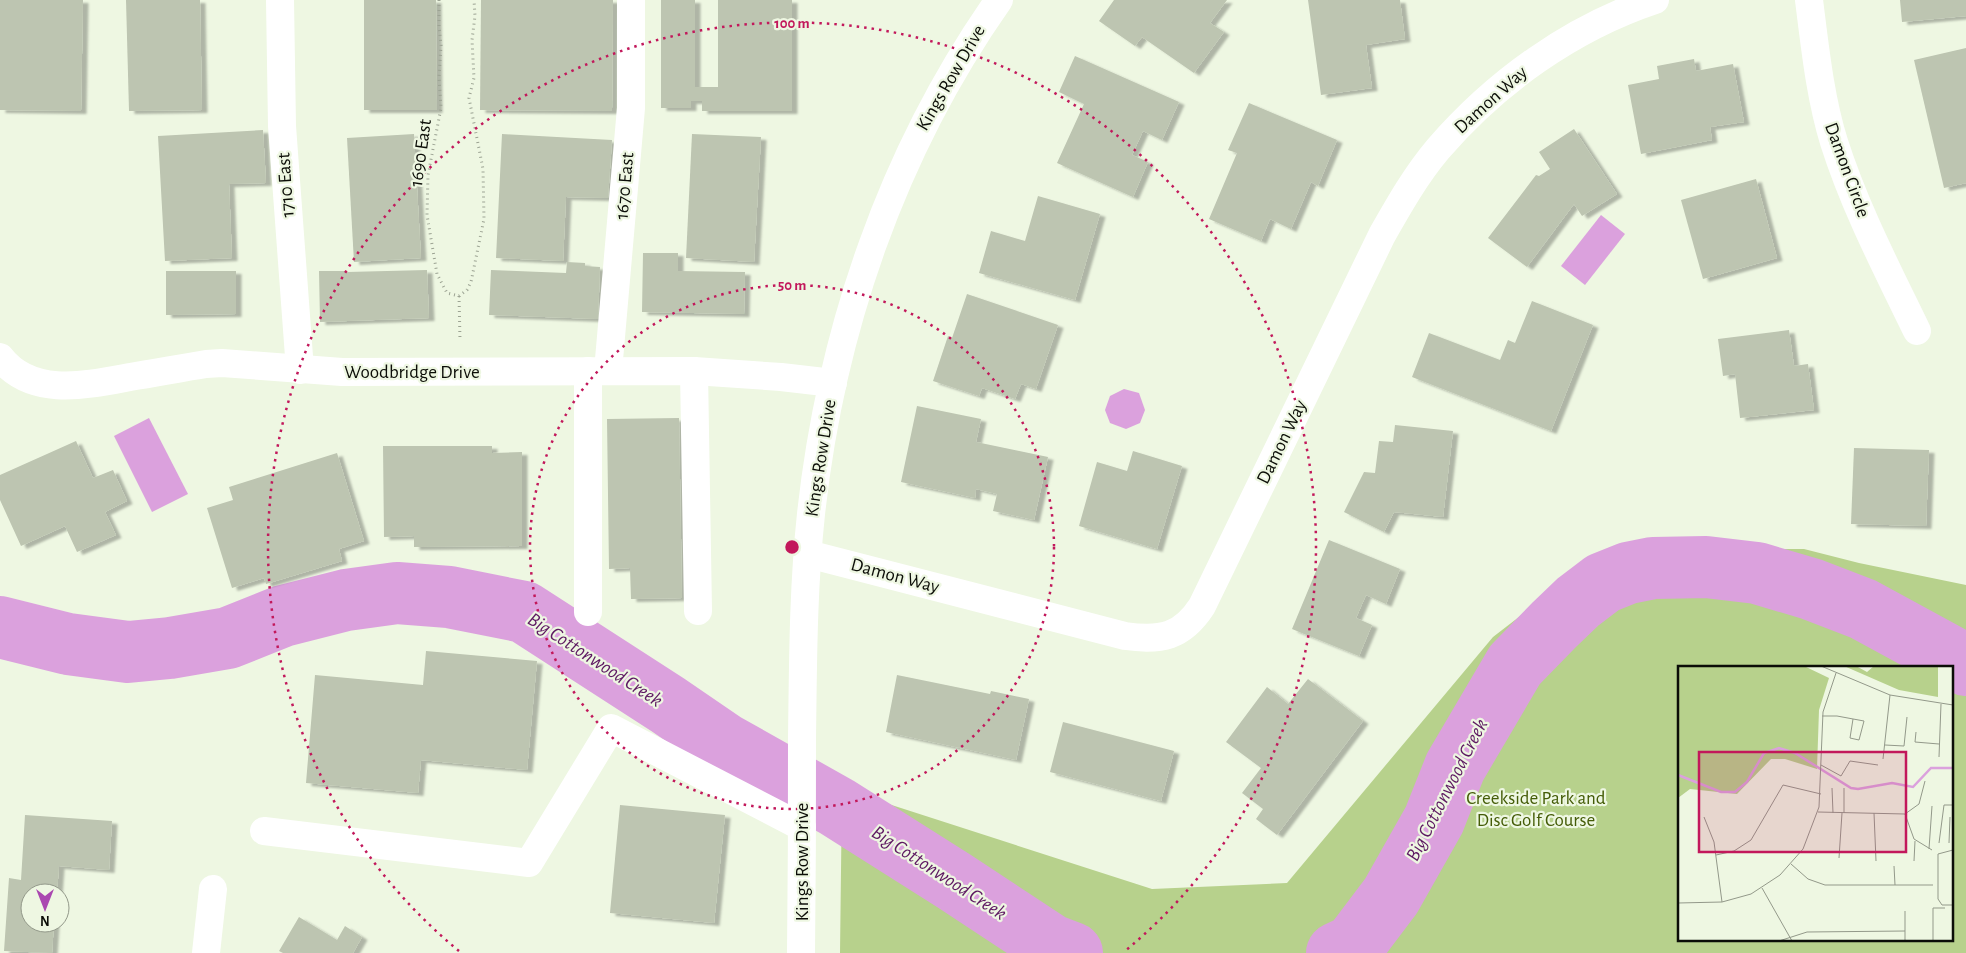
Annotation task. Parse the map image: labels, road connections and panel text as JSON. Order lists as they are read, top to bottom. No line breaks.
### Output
{"streets":{"street":["Kings Row Drive","Damon Way","Damon Circle","1710 East","1670 East","Woodbridge Drive"],"path":["1690 East"]},"crossings":[["Kings Row Drive","Damon Way"],["Kings Row Drive","Woodbridge Drive"],["1710 East","Woodbridge Drive"],["1670 East","Woodbridge Drive"]],"water":["Big Cottonwood Creek"],"parks":["Creekside Park and Disc Golf Course"],"north":"bottom","rings":["100 m","50 m"]}
